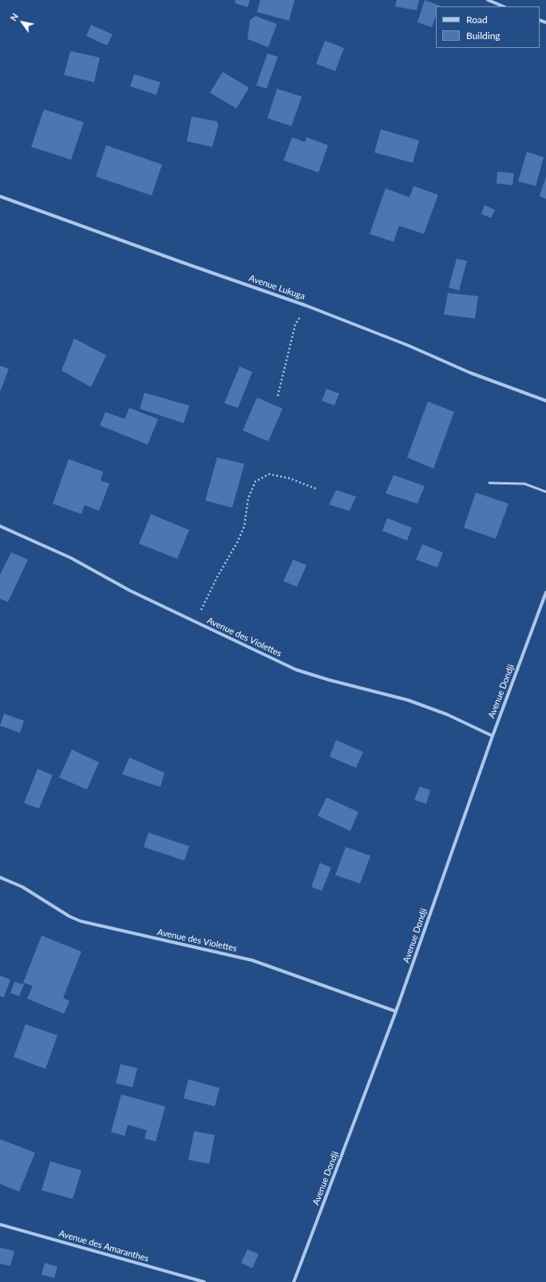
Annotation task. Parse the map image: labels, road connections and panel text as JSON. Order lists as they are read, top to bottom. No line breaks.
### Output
{"streets":{"street":["Avenue Lukuga","Avenue des Violettes","Avenue Dondji","Avenue des Amaranthes"]},"crossings":[["Avenue des Violettes","Avenue Dondji"]],"legend":["Road","Building"],"north":"top left"}
